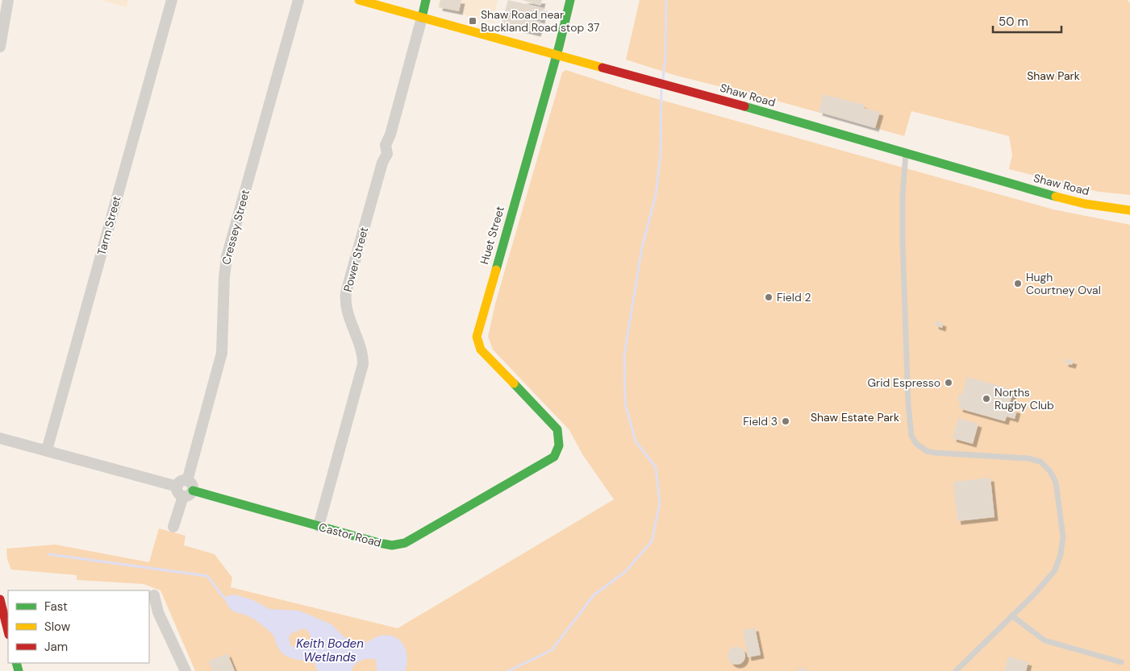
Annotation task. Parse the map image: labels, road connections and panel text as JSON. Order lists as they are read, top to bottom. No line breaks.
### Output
{"streets":{"street":["Shaw Road","Tarm Street","Cressey Street","Huet Street","Power Street","Castor Road"]},"crossings":[["Shaw Road","Huet Street"],["Shaw Road","Power Street"],["Cressey Street","Castor Road"],["Huet Street","Castor Road"],["Power Street","Castor Road"]],"water":["Keith Boden Wetlands"],"parks":["Shaw Park","Shaw Estate Park"],"places":{"transit":["Shaw Road near Buckland Road stop 37"],"other":["Hugh Courtney Oval","Field 2","Grid Espresso","Norths Rugby Club","Field 3"]},"legend":["Fast","Slow","Jam"],"scale_bar":"50 m"}
